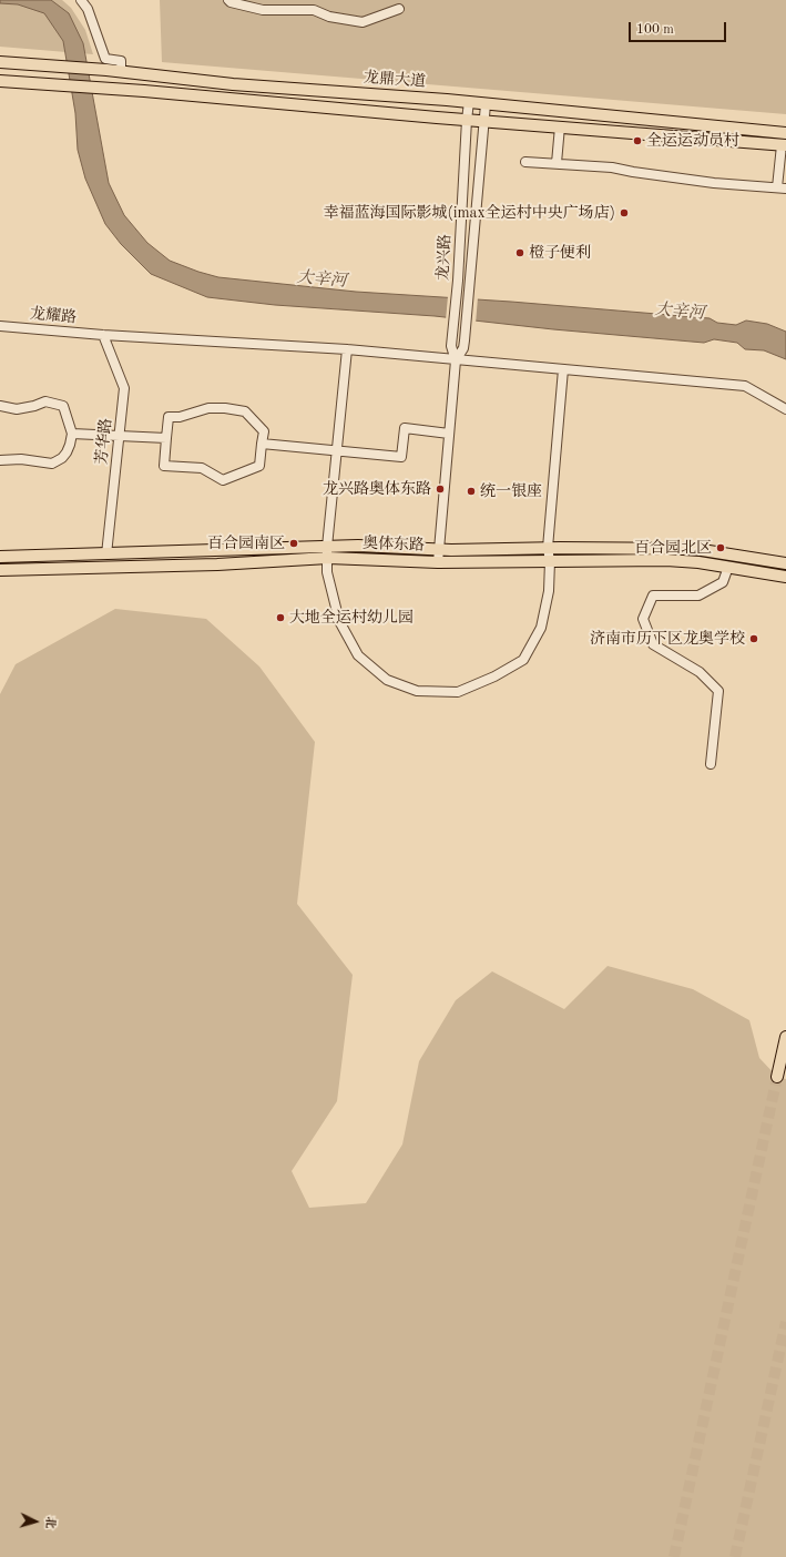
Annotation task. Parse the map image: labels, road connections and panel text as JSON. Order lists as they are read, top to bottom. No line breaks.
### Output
{"streets":{"main road":["龙鼎大道","奥体东路"],"street":["龙兴路","龙耀路","芳华路"]},"crossings":[["龙鼎大道","龙兴路"],["龙兴路","龙耀路"],["龙兴路","奥体东路"],["龙耀路","芳华路"]],"water":["大辛河"],"places":["全运运动员村","幸福蓝海国际影城(imax全运村中央广场店)","橙子便利","龙兴路奥体东路","统一银座","百合园南区","百合园北区","大地全运村幼儿园","济南市历下区龙奥学校"],"scale_bar":"100 m","north":"right"}
